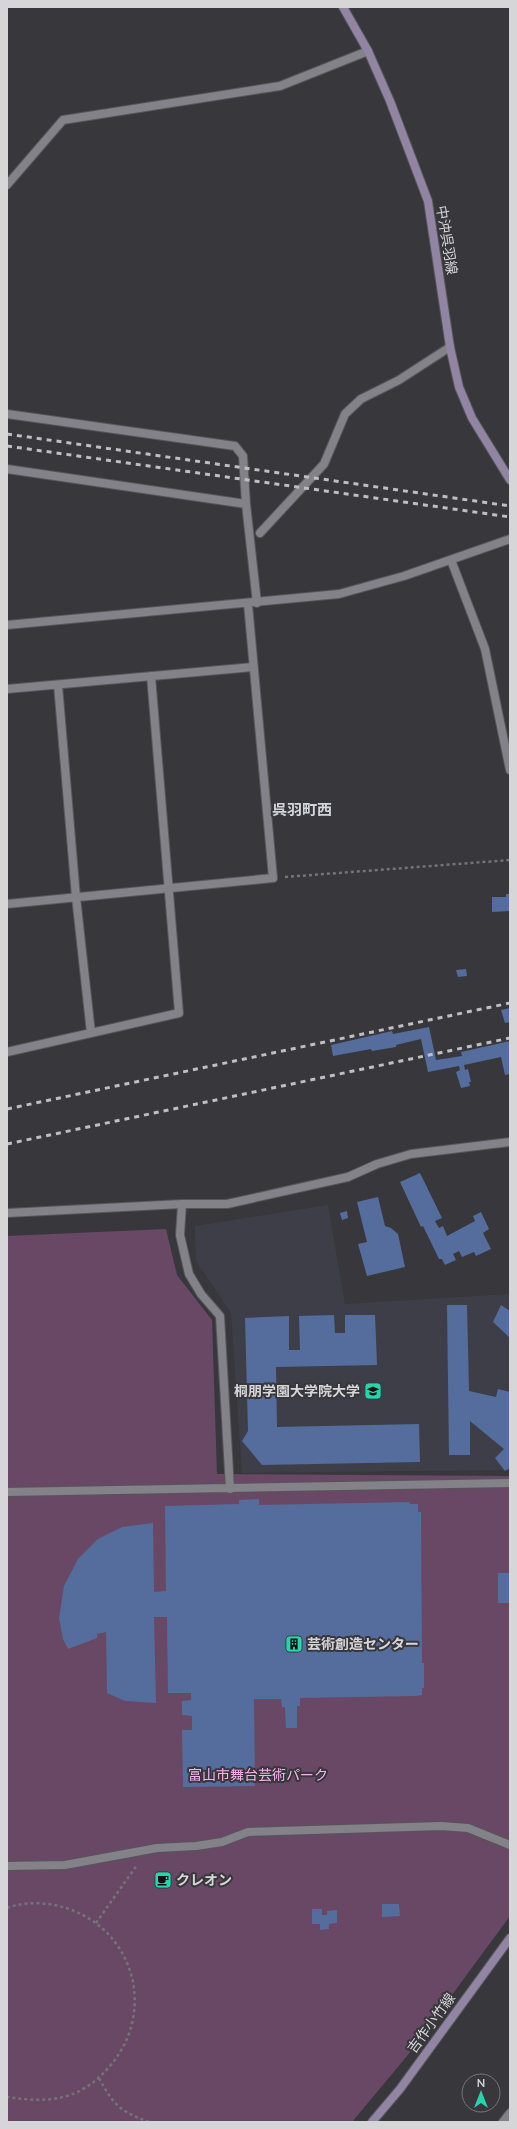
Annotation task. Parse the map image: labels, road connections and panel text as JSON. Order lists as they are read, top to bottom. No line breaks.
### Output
{"streets":{"main road":["中沖呉羽線","吉作小竹線"]},"districts":["呉羽町西"],"parks":["富山市舞台芸術パーク"],"places":{"school or university":["桐朋学園大学院大学"],"building":["芸術創造センター"],"cafe":["クレオン"]},"north":"top"}
